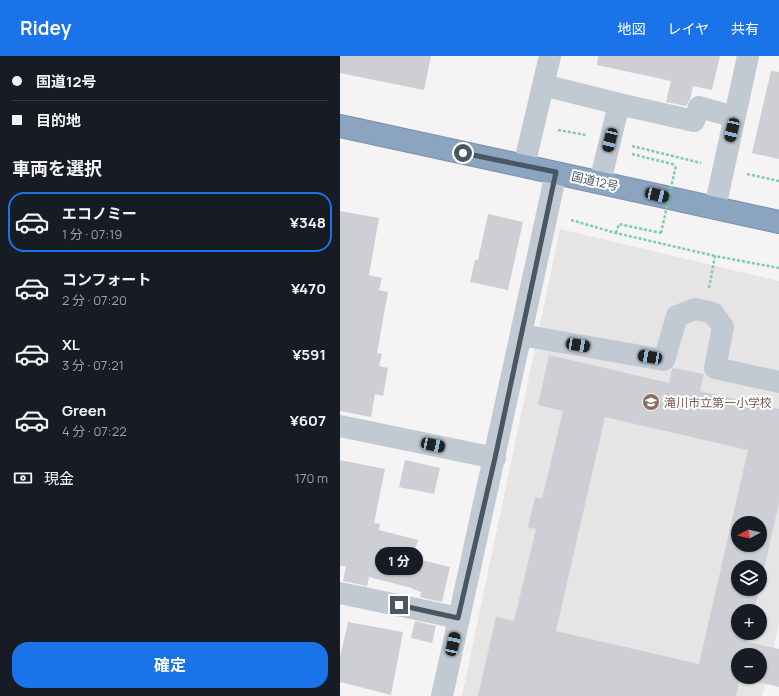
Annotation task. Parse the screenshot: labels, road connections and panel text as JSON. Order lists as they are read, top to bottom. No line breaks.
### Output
{"streets":{"highway":["国道12号"]},"places":{"school or university":["滝川市立第一小学校"]},"north":"left","page":{"header":"Ridey","nav":["地図","レイヤ","共有"],"banner":["国道12号","目的地"],"heading":"車両を選択","list":[{"name":"エコノミー","note":"1 分 · 07:19","value":"¥348"},{"name":"コンフォート","note":"2 分 · 07:20","value":"¥470"},{"name":"XL","note":"3 分 · 07:21","value":"¥591"},{"name":"Green","note":"4 分 · 07:22","value":"¥607"}],"pay":["現金","170 m"],"map_buttons":["+","−"],"bubble":"1 分","buttons":"確定"}}
